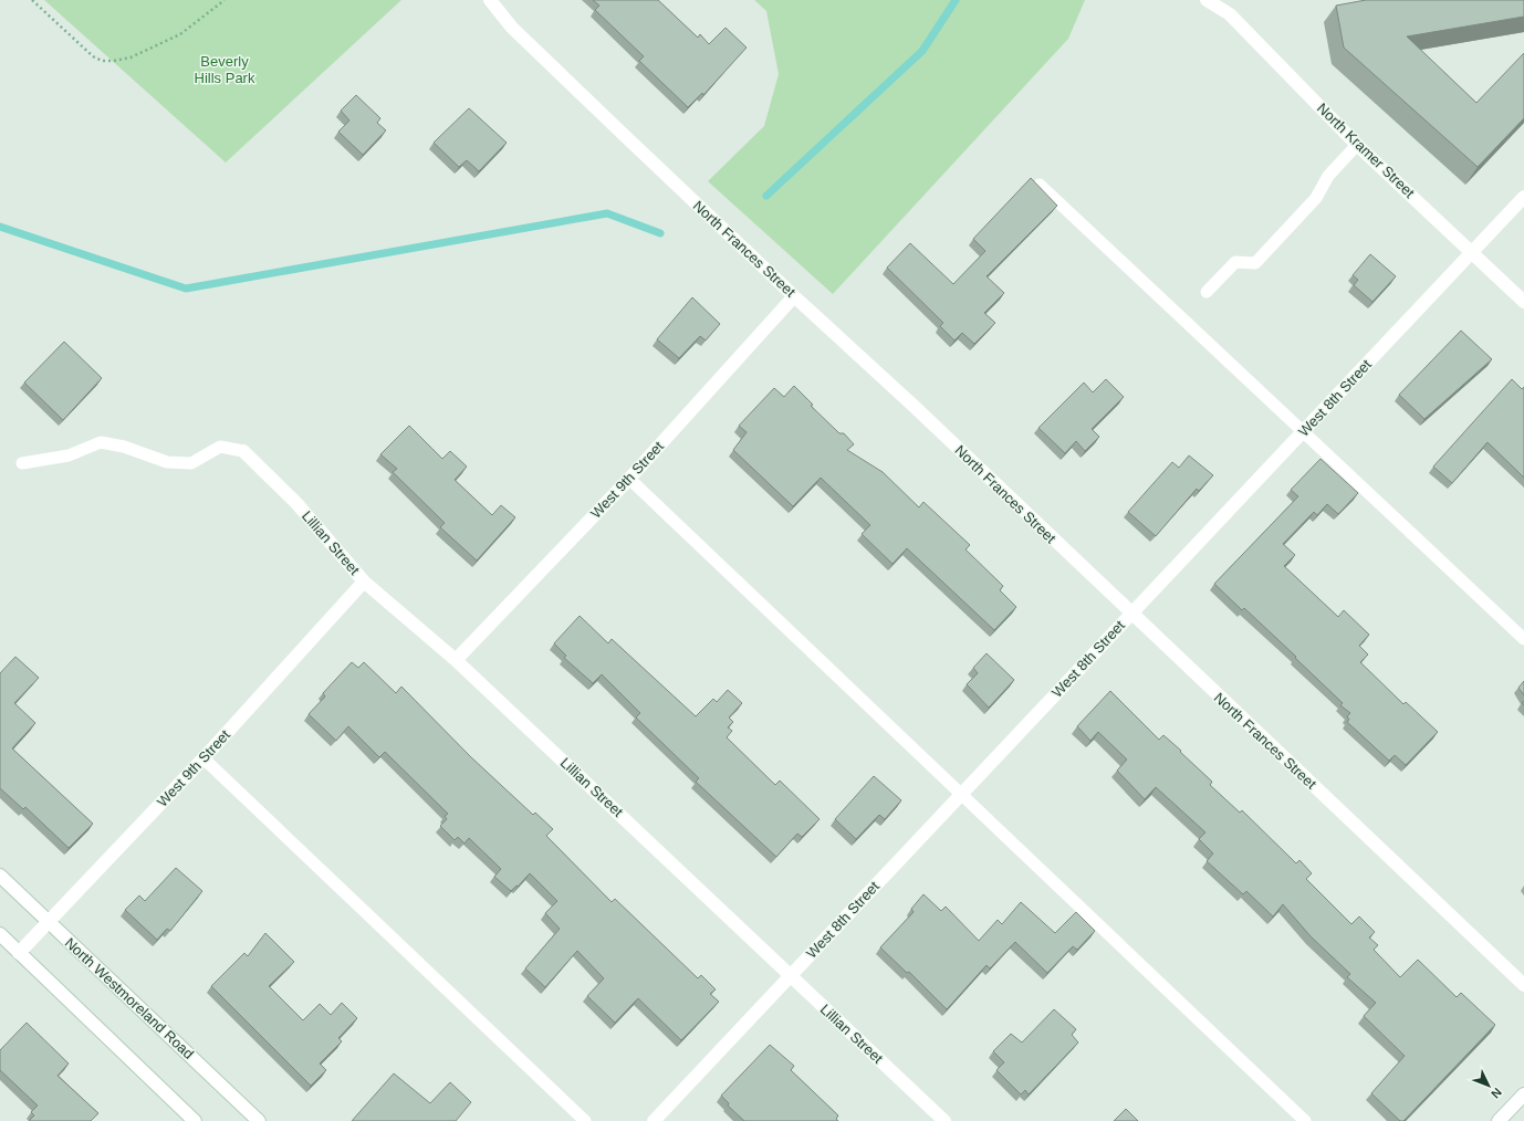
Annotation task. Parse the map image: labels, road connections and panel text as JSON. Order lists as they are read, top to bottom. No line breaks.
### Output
{"streets":{"street":["North Kramer Street","North Frances Street","West 8th Street","West 9th Street","Lillian Street","North Westmoreland Road"]},"crossings":[["North Kramer Street","West 8th Street"],["North Frances Street","West 8th Street"],["North Frances Street","West 9th Street"],["West 8th Street","Lillian Street"],["West 9th Street","Lillian Street"],["West 9th Street","North Westmoreland Road"]],"parks":["Beverly Hills Park"],"north":"bottom right"}
